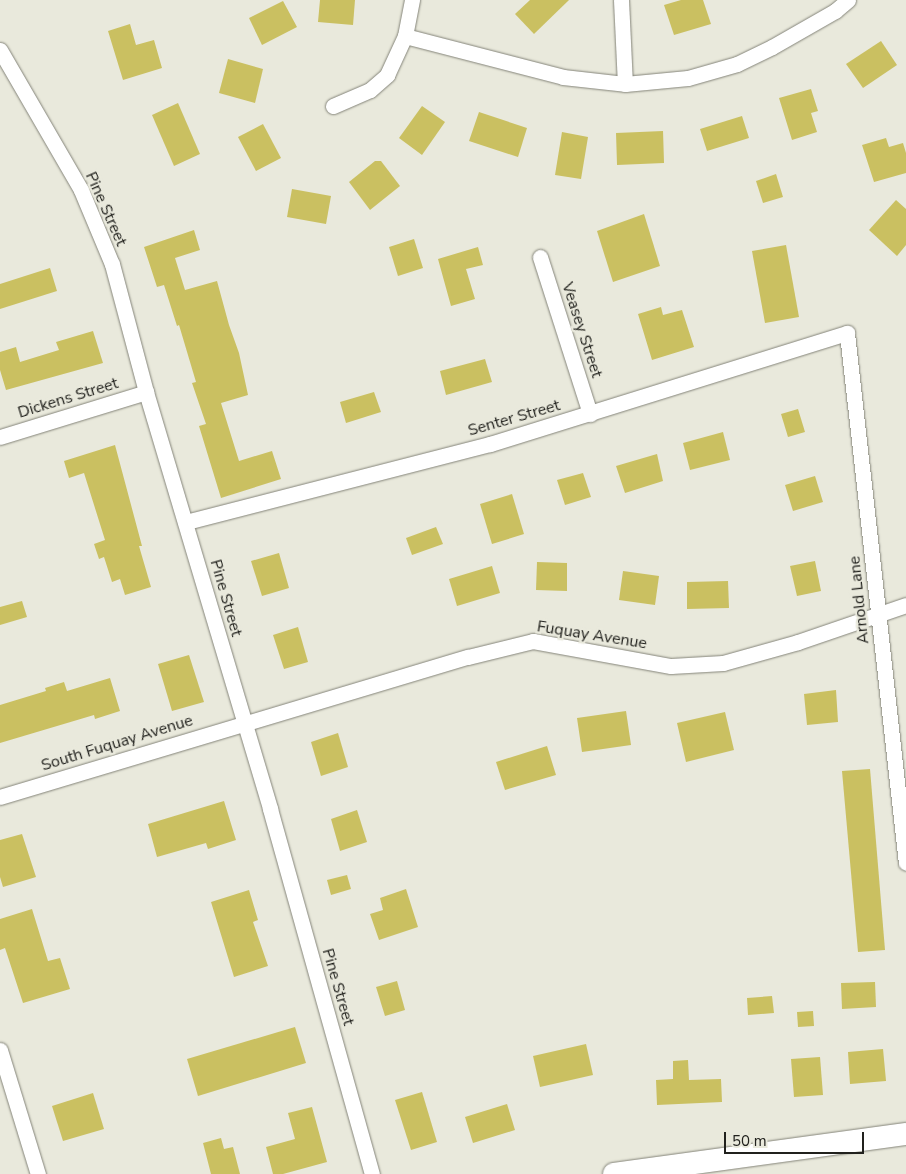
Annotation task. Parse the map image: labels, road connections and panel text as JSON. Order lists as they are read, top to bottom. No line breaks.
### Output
{"streets":{"street":["Pine Street","Veasey Street","Dickens Street","Senter Street","Arnold Lane","Fuquay Avenue","South Fuquay Avenue"]},"crossings":[["Pine Street","Dickens Street"],["Pine Street","Senter Street"],["Pine Street","Fuquay Avenue"],["Pine Street","South Fuquay Avenue"],["Veasey Street","Senter Street"],["Senter Street","Arnold Lane"],["Arnold Lane","Fuquay Avenue"],["Fuquay Avenue","South Fuquay Avenue"]],"scale_bar":"50 m"}
